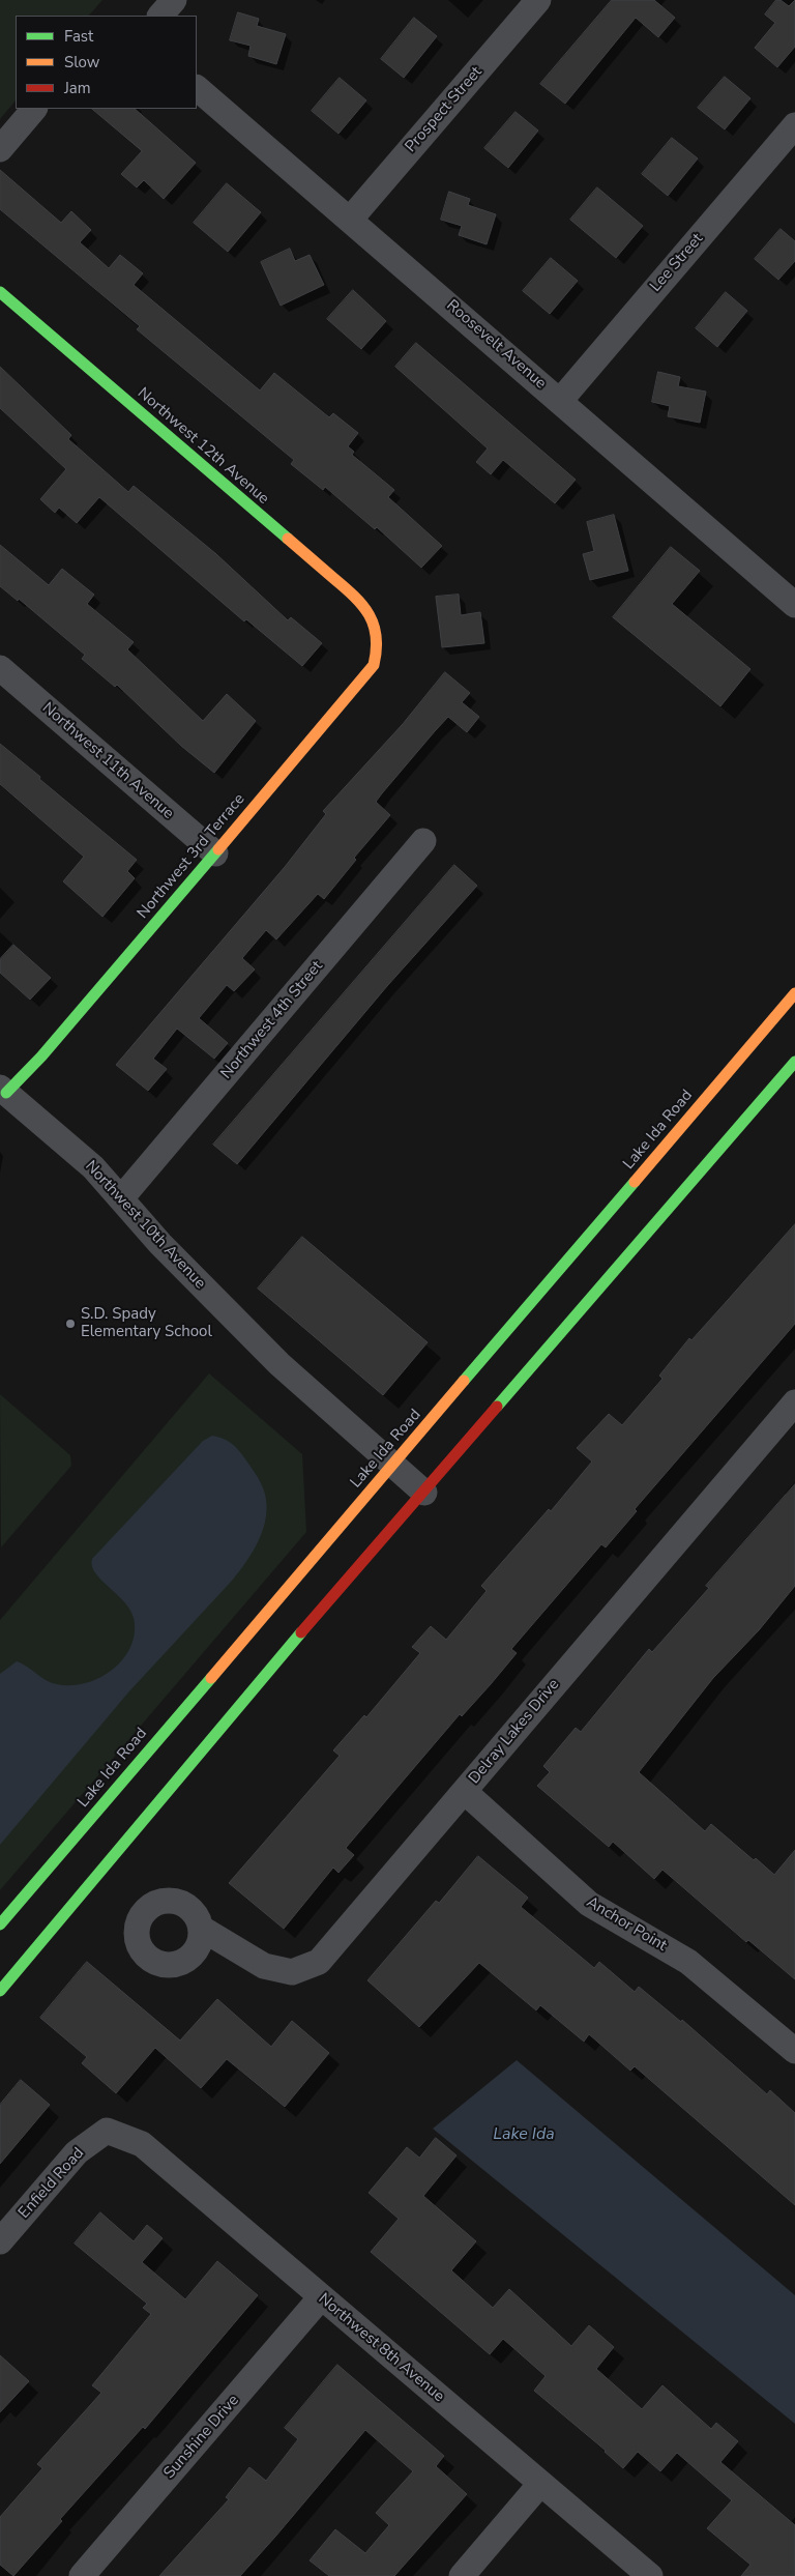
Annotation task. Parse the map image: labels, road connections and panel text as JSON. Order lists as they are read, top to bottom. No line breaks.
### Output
{"streets":{"street":["Prospect Street","Lee Street","Roosevelt Avenue","Northwest 12th Avenue","Northwest 11th Avenue","Northwest 3rd Terrace","Northwest 4th Street","Lake Ida Road","Northwest 10th Avenue","Delray Lakes Drive","Anchor Point","Enfield Road","Northwest 8th Avenue","Sunshine Drive"]},"crossings":[["Prospect Street","Roosevelt Avenue"],["Lee Street","Roosevelt Avenue"],["Northwest 12th Avenue","Northwest 3rd Terrace"],["Northwest 11th Avenue","Northwest 3rd Terrace"],["Northwest 3rd Terrace","Northwest 10th Avenue"],["Northwest 4th Street","Northwest 10th Avenue"],["Lake Ida Road","Northwest 10th Avenue"],["Delray Lakes Drive","Anchor Point"],["Enfield Road","Northwest 8th Avenue"],["Northwest 8th Avenue","Sunshine Drive"]],"water":["Lake Ida"],"places":["S.D. Spady Elementary School"],"legend":["Fast","Slow","Jam"]}
